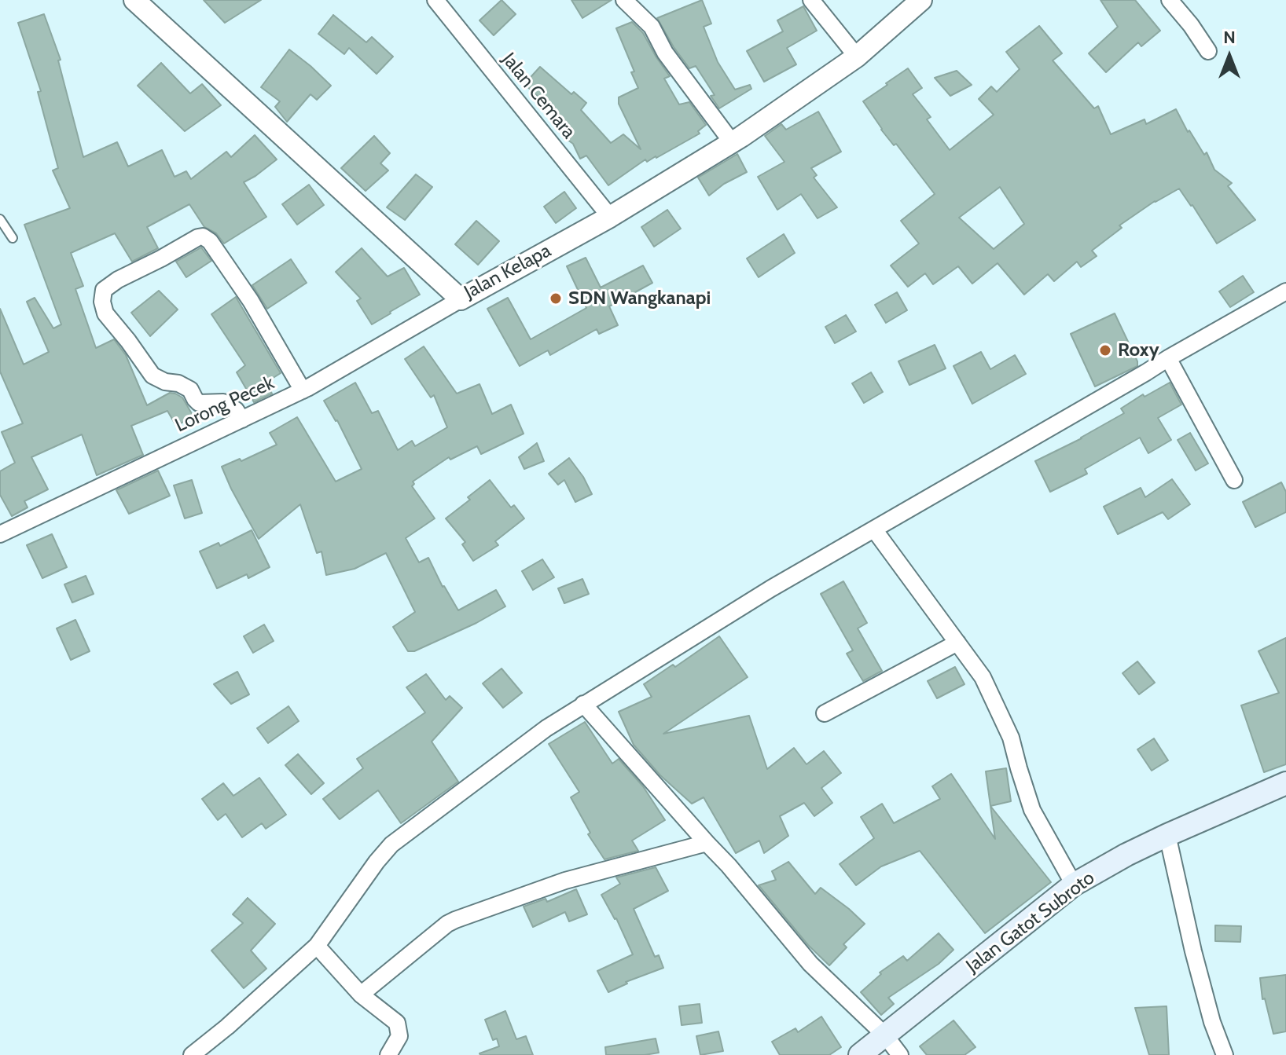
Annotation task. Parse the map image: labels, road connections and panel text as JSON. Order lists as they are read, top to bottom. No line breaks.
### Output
{"streets":{"main road":["Jalan Gatot Subroto"],"street":["Jalan Cemara","Jalan Kelapa","Lorong Pecek"]},"crossings":[["Jalan Cemara","Jalan Kelapa"],["Jalan Kelapa","Lorong Pecek"]],"places":["SDN Wangkanapi","Roxy"],"north":"top"}
